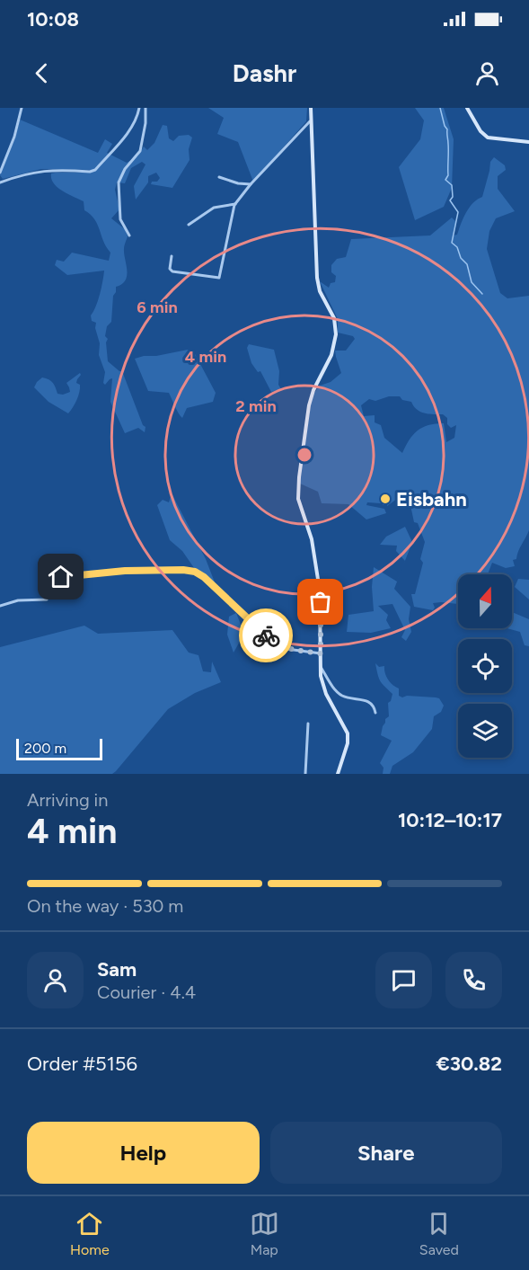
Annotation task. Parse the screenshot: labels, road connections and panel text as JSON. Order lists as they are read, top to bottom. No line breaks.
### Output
{"places":["Eisbahn"],"scale_bar":"200 m","north":"top","page":{"status":"10:08","header":"Dashr","scale":"200 m","heading":["4 min","Arriving in","10:12–10:17"],"panel":["Sam","Courier · 4.4","Order #5156","€30.82"],"bar":"On the way · 530 m","buttons":["Help","Share"],"tabs":["Home","Map","Saved"]},"rings":["6 min","4 min","2 min"]}
